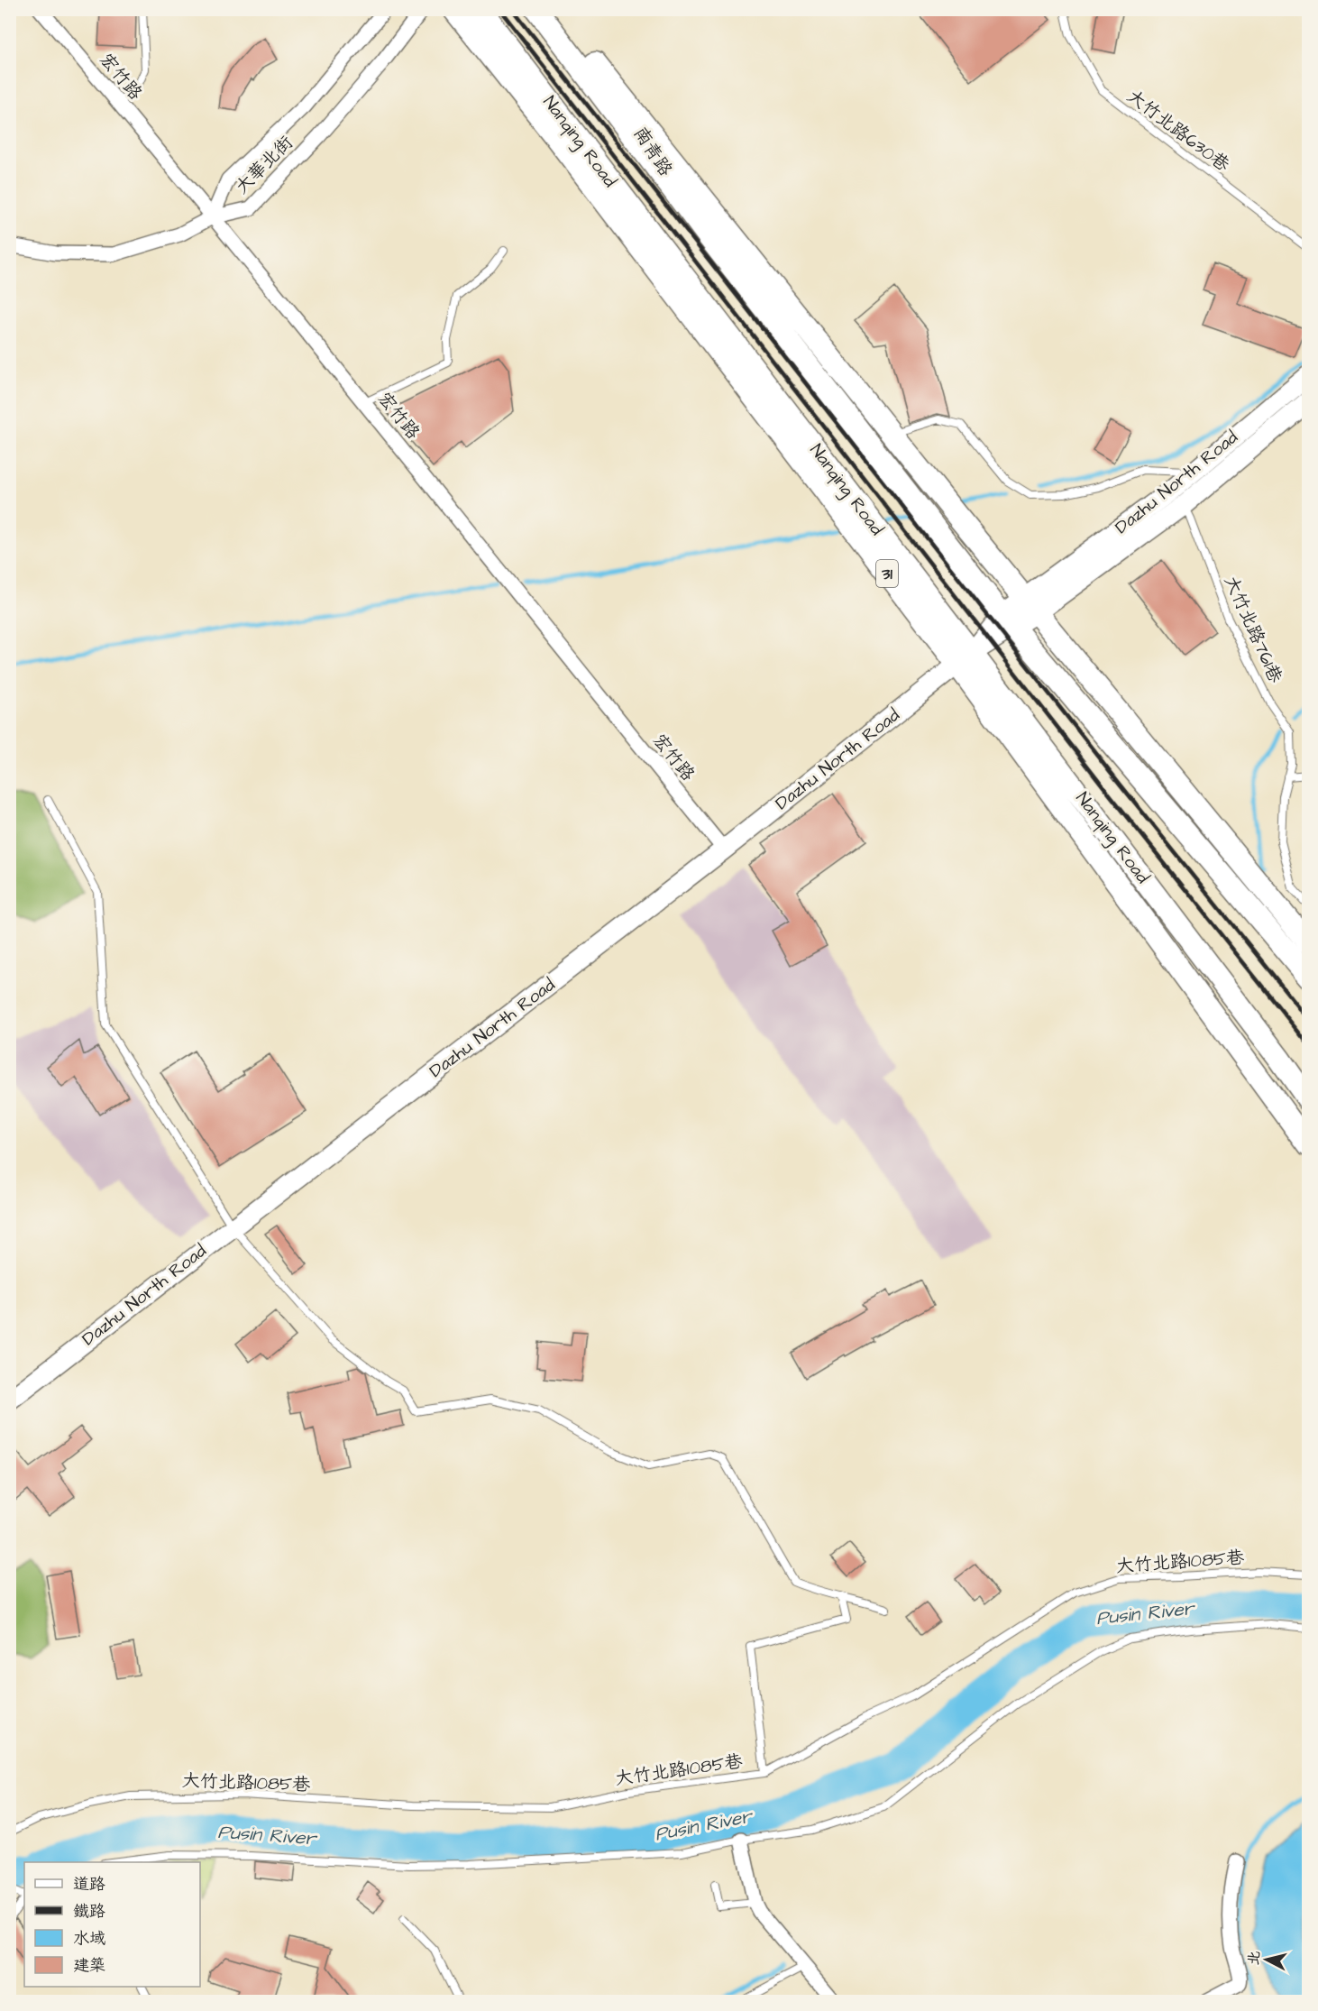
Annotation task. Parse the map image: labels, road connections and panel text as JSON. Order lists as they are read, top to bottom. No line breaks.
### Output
{"streets":{"main road":["Nanqing Road","南青路","31"],"street":["宏竹路","大華北街","Dazhu North Road"],"lane":["大竹北路630巷","大竹北路761巷","大竹北路1085巷"]},"crossings":[["宏竹路","大華北街"],["宏竹路","Dazhu North Road"],["Nanqing Road","Dazhu North Road"],["Nanqing Road","31"],["Dazhu North Road","31"],["Dazhu North Road","大竹北路761巷"]],"water":["Pusin River"],"legend":["道路","鐵路","水域","建築"],"north":"left"}
